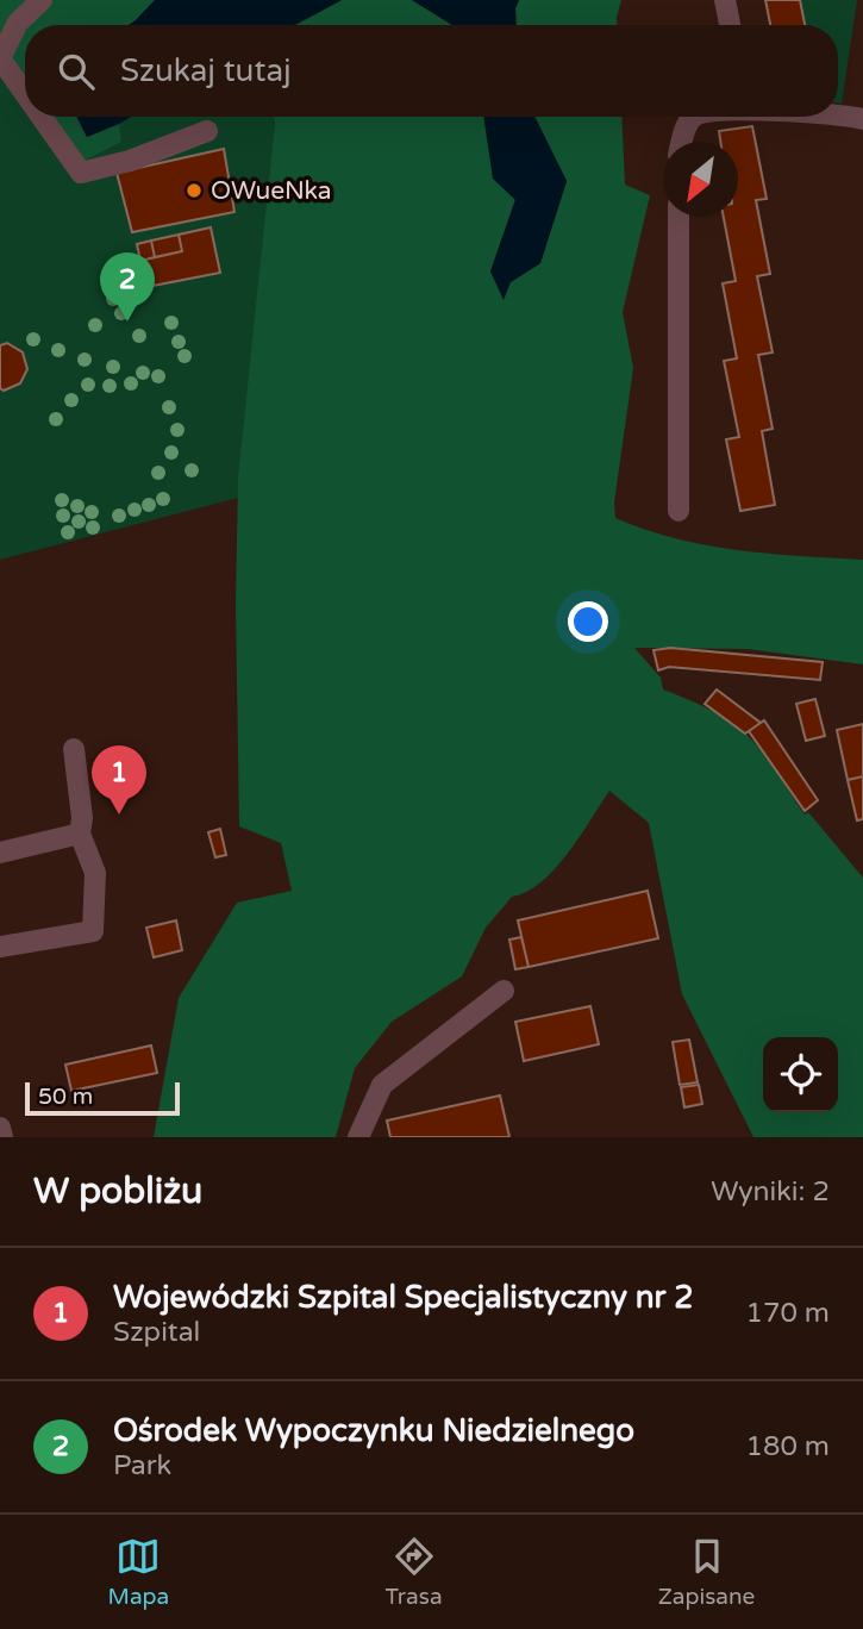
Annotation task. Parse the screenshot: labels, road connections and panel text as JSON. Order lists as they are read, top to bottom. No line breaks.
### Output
{"places":["OWueNka"],"scale_bar":"50 m","north":"bottom left","page":{"search":"Szukaj tutaj","pins":["2","1"],"scale":"50 m","heading":["W pobliżu","Wyniki: 2"],"list":[{"mark":"1","name":"Wojewódzki Szpital Specjalistyczny nr 2","note":"Szpital","value":"170 m"},{"mark":"2","name":"Ośrodek Wypoczynku Niedzielnego","note":"Park","value":"180 m"}],"nav":["Mapa","Trasa","Zapisane"]}}
